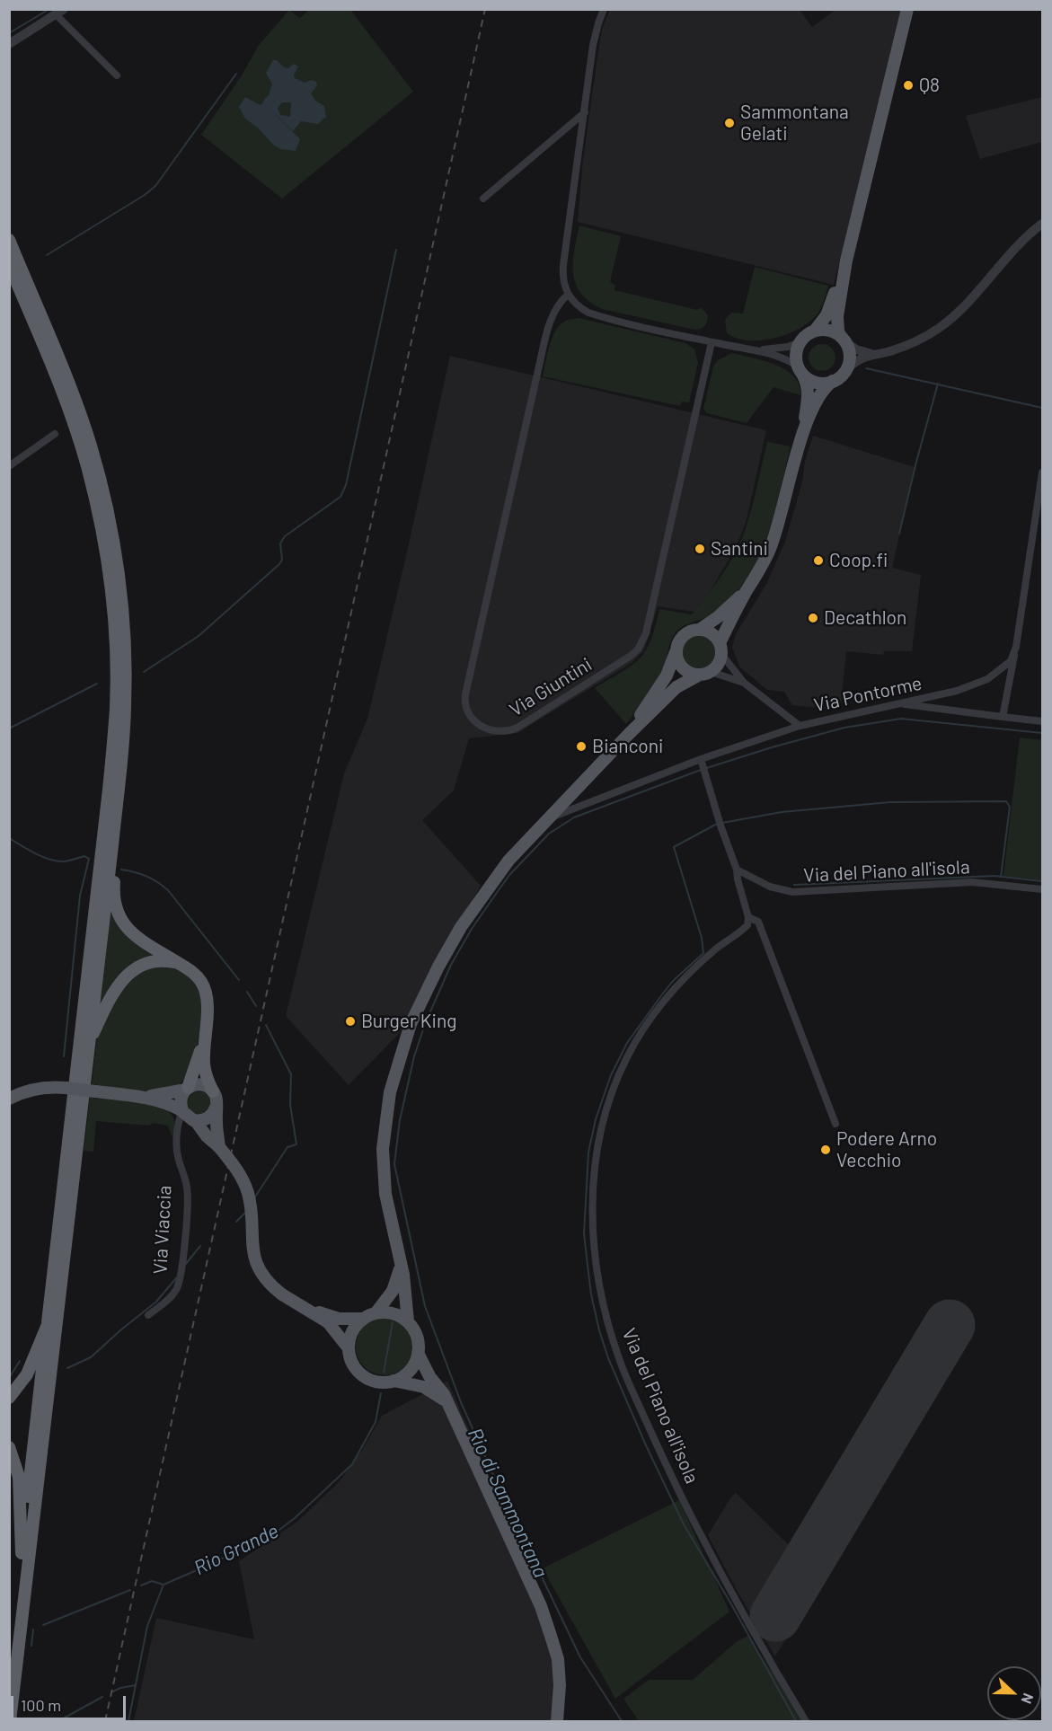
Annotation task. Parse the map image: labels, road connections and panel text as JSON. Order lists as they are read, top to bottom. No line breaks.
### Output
{"streets":{"street":["Via Giuntini","Via Pontorme","Via del Piano all'isola","Via Viaccia"]},"water":["Rio di Sammontana","Rio Grande"],"places":["Q8","Sammontana Gelati","Santini","Coop.fi","Decathlon","Bianconi","Burger King","Podere Arno Vecchio"],"scale_bar":"100 m","north":"right"}
